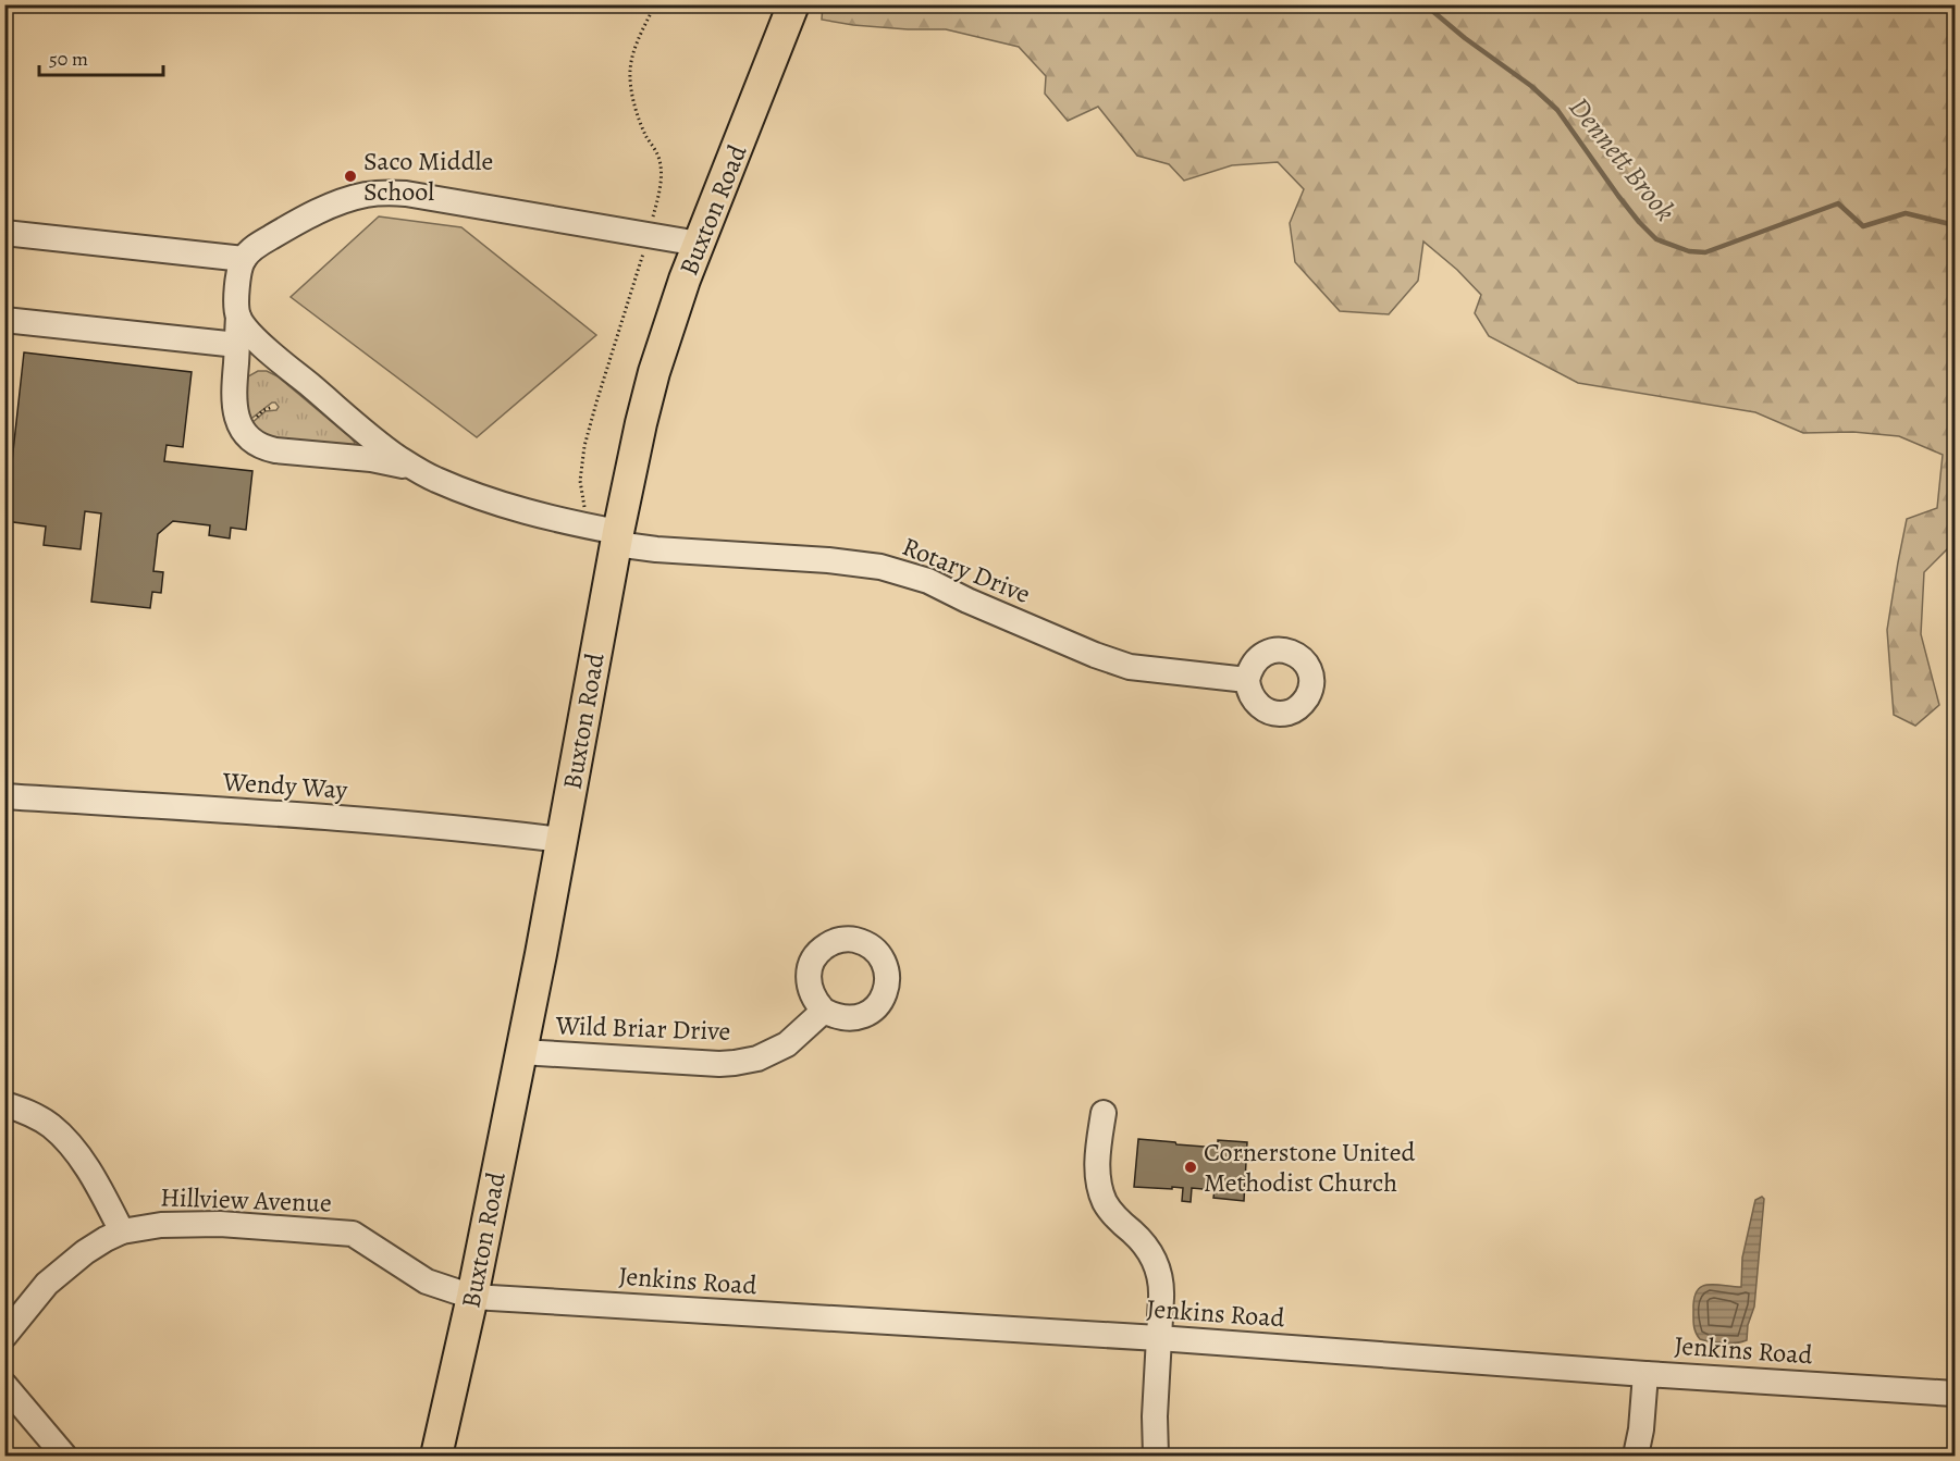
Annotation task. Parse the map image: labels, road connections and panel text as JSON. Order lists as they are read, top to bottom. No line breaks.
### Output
{"streets":{"main road":["Buxton Road"],"street":["Rotary Drive","Wendy Way","Wild Briar Drive","Hillview Avenue","Jenkins Road"]},"crossings":[["Buxton Road","Rotary Drive"],["Buxton Road","Wendy Way"],["Buxton Road","Wild Briar Drive"],["Buxton Road","Hillview Avenue"],["Buxton Road","Jenkins Road"],["Hillview Avenue","Jenkins Road"]],"water":["Dennett Brook"],"places":["Saco Middle School","Cornerstone United Methodist Church"],"scale_bar":"50 m"}
